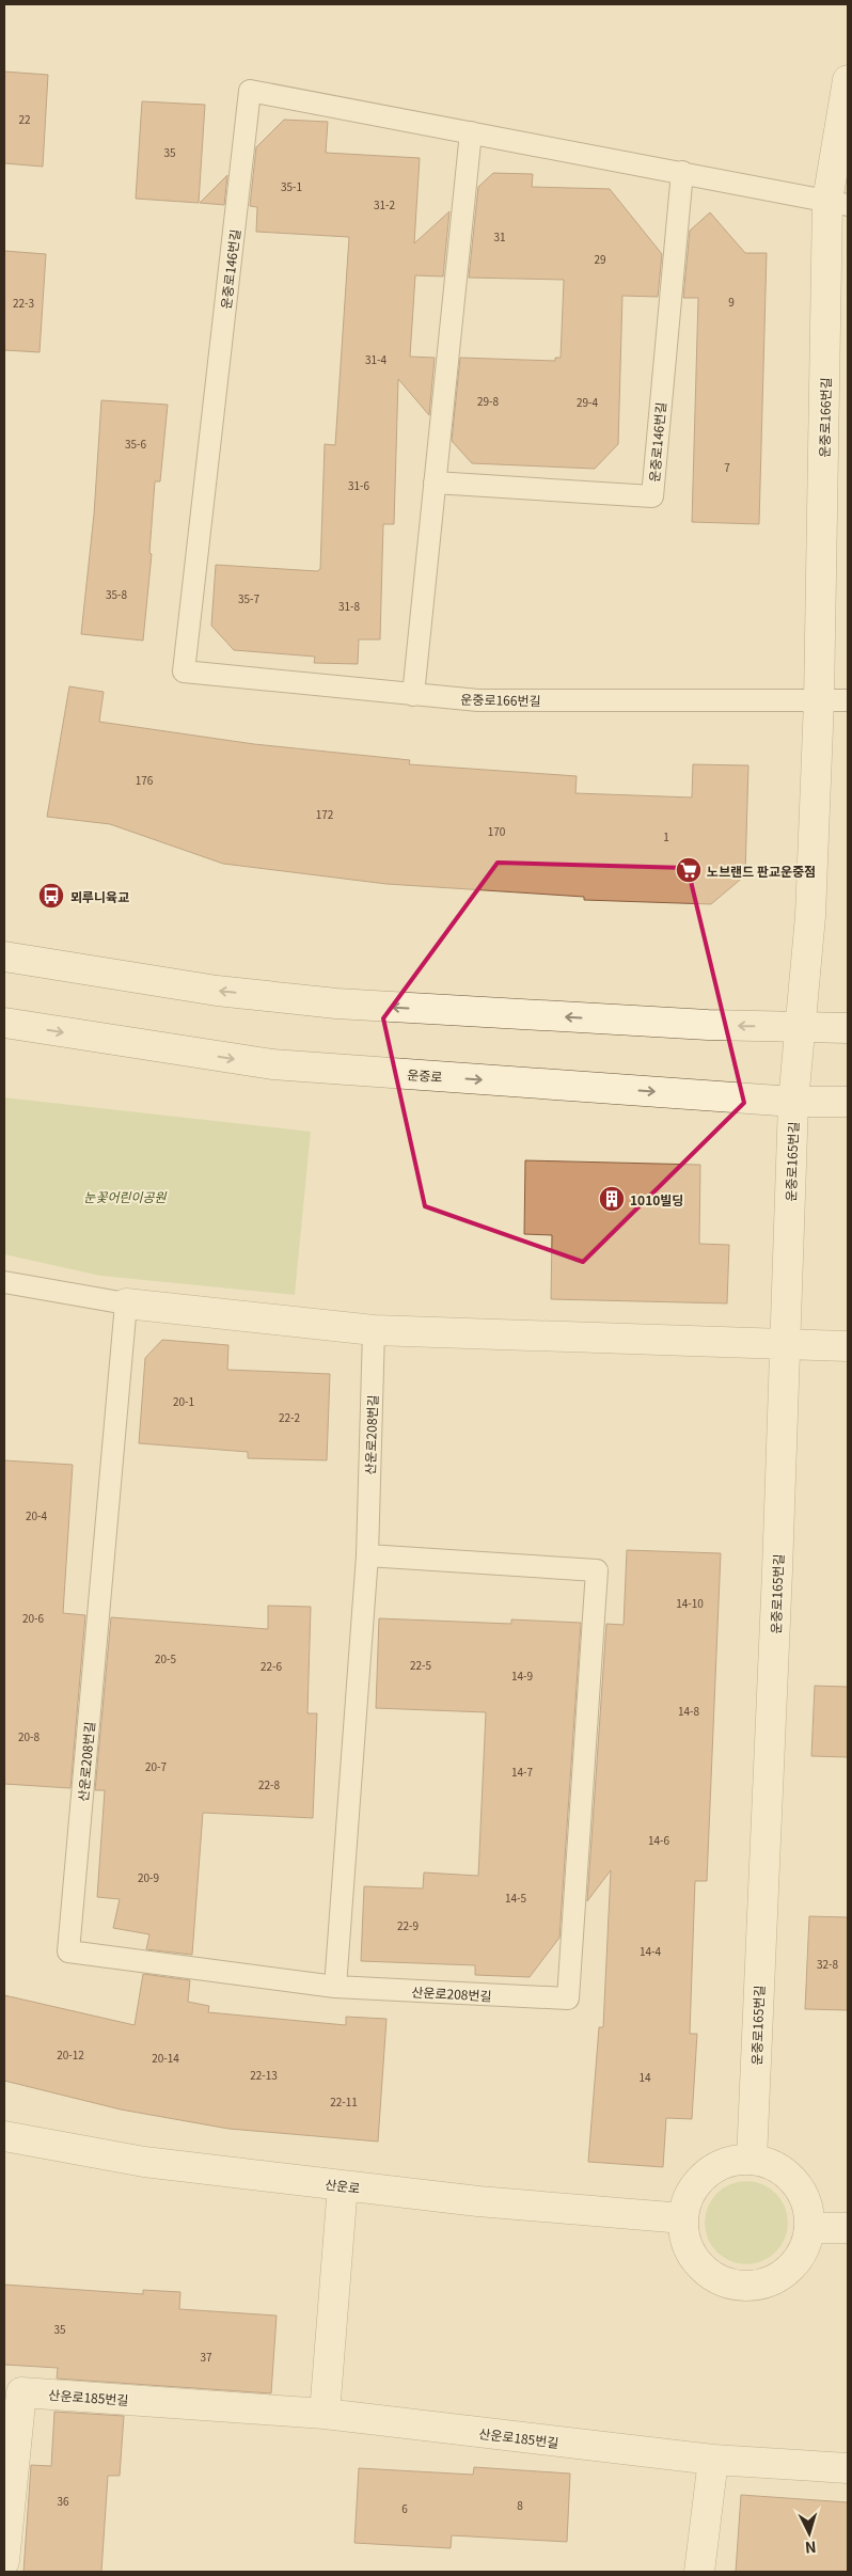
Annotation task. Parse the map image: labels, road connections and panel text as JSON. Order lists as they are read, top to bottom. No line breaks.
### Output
{"streets":{"street":["운중로166번길","운중로","운중로165번길","산운로","산운로185번길"],"lane":["운중로146번길","산운로208번길"]},"crossings":[["운중로146번길","운중로166번길"],["운중로166번길","운중로165번길"],["운중로","운중로165번길"],["운중로165번길","산운로"]],"parks":["눈꽃어린이공원"],"places":{"supermarket":["노브랜드 판교운중점"],"bus stop":["뫼루니육교"],"building":["1010빌딩"]},"house_numbers":["22","35","35-1","31-2","31","29","9","22-3","31-4","29-8","29-4","35-6","7","31-6","35-8","35-7","31-8","176","172","170","1","20-1","22-2","20-4","14-10","20-6","20-5","22-5","22-6","14-9","14-8","20-8","20-7","14-7","22-8","14-6","20-9","14-5","22-9","14-4","32-8","20-12","20-14","22-13","14","22-11","35","37","36","8","6"],"north":"bottom"}
